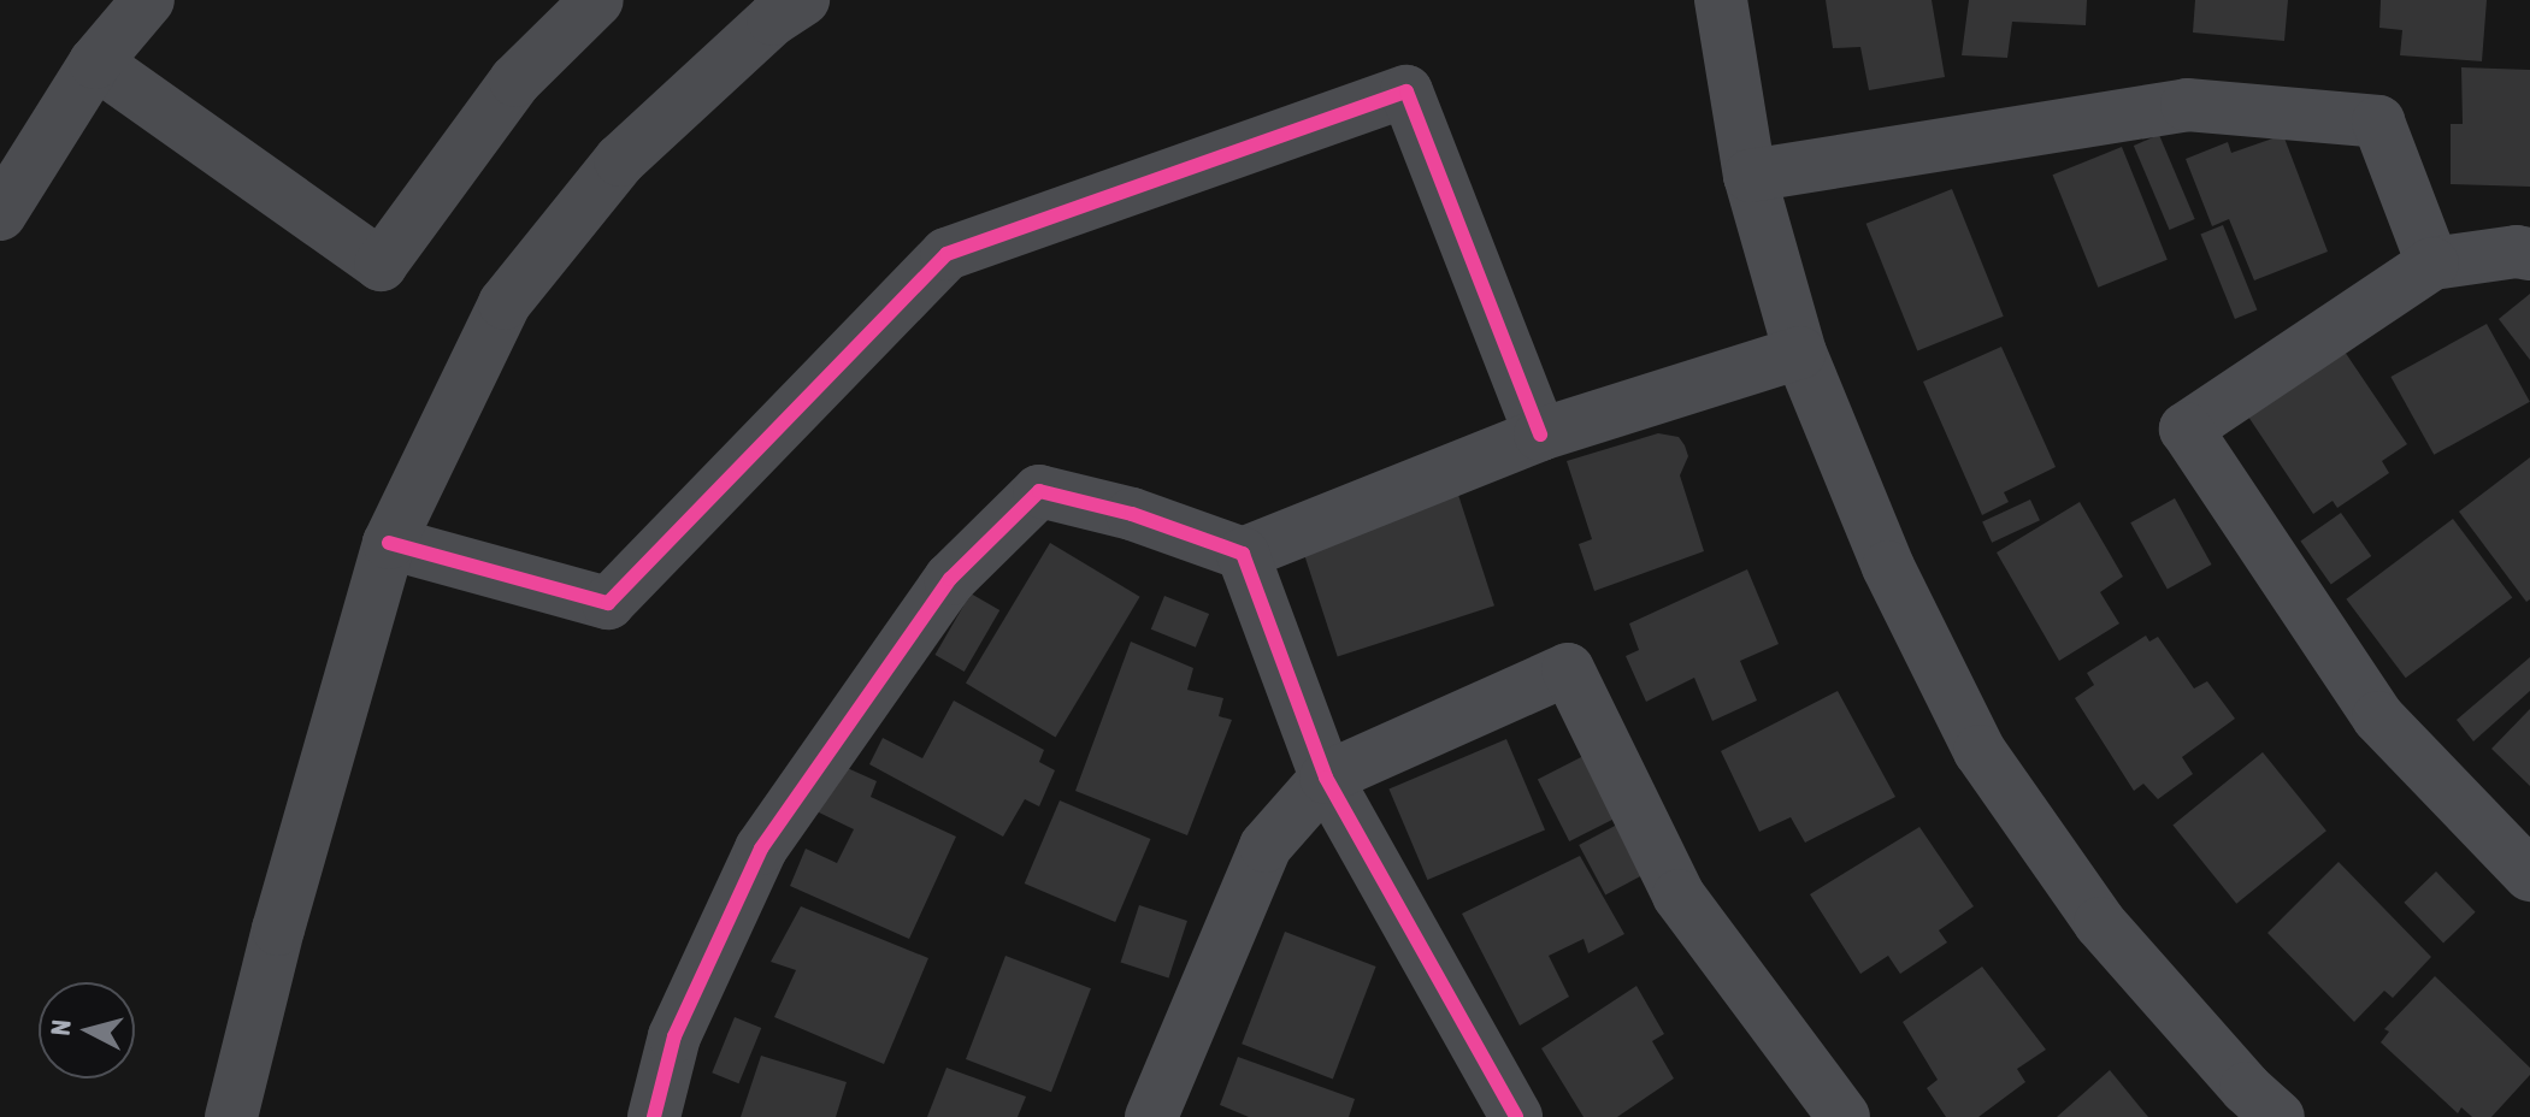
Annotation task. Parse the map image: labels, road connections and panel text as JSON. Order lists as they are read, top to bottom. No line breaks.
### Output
{"north":"left"}
